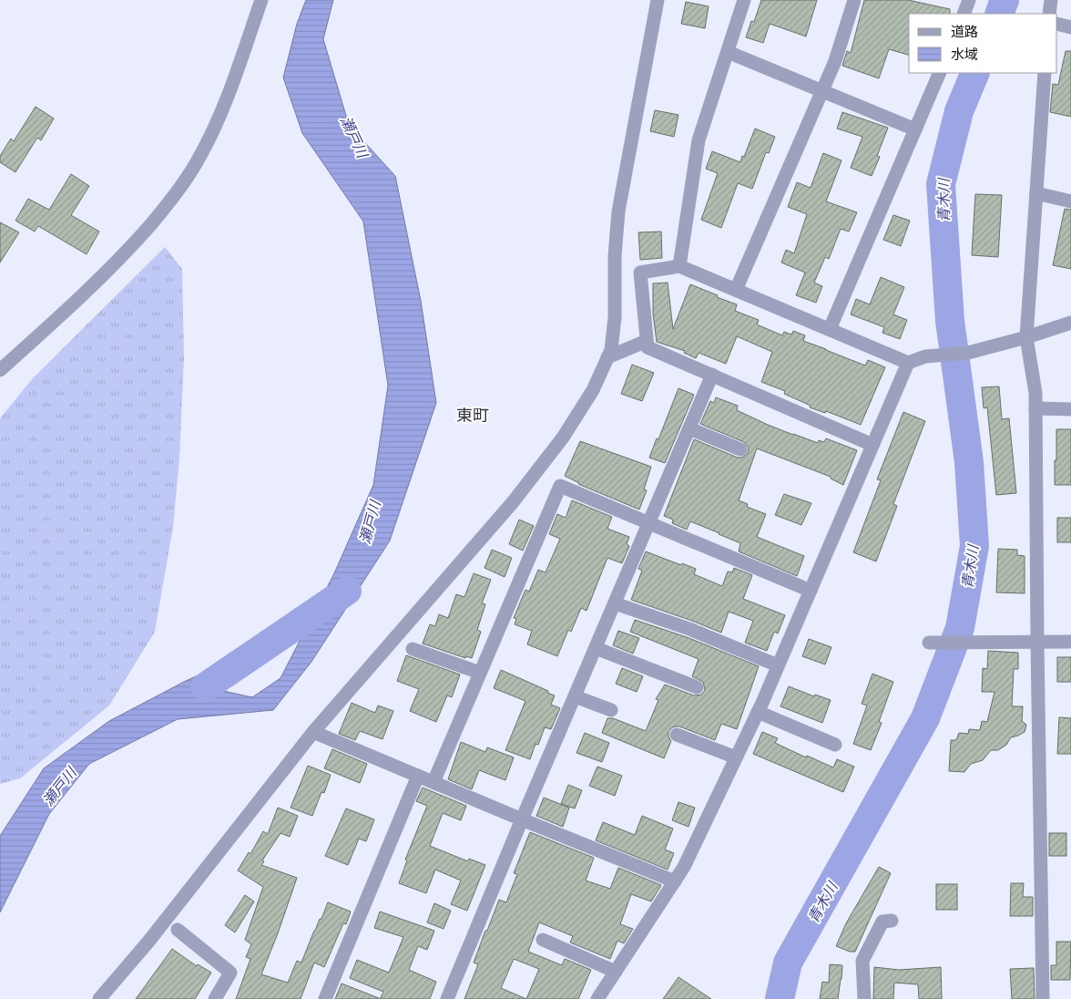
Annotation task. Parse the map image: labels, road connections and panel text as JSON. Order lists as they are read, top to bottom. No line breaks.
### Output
{"districts":["東町"],"water":["瀬戸川","青木川"],"legend":["道路","水域"]}
